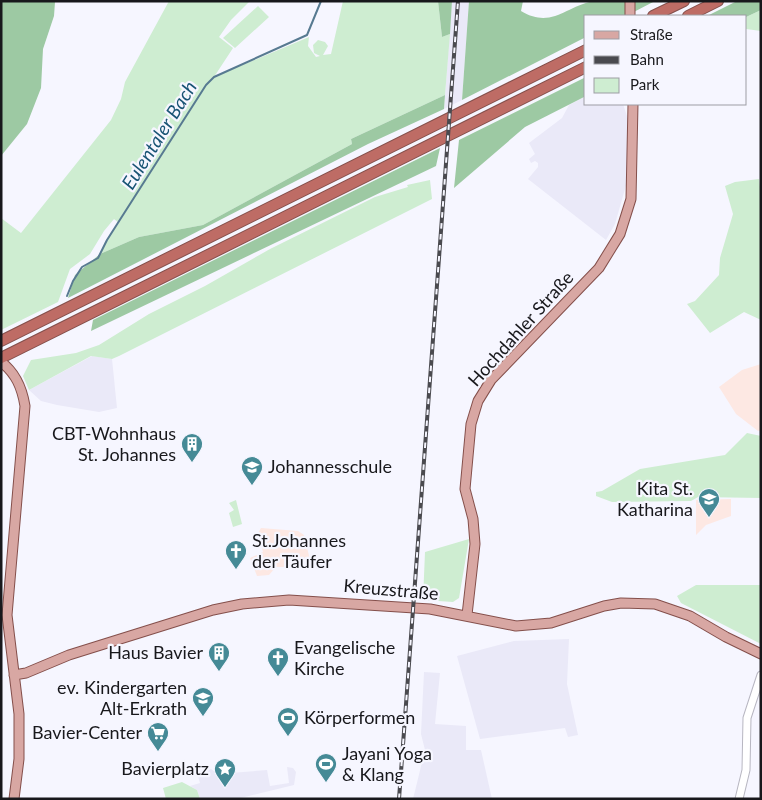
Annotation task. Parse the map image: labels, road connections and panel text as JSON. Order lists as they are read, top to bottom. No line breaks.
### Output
{"streets":{"main road":["Hochdahler Straße","Kreuzstraße"]},"crossings":[["Hochdahler Straße","Kreuzstraße"]],"water":["Eulentaler Bach"],"places":{"building":["CBT-Wohnhaus St. Johannes","Haus Bavier"],"school or university":["Johannesschule","Kita St. Katharina","ev. Kindergarten Alt-Erkrath"],"church":["St.Johannes der Täufer","Evangelische Kirche"],"sports":["Körperformen","Jayani Yoga & Klang"],"supermarket":["Bavier-Center"],"place":["Bavierplatz"]},"legend":["Straße","Bahn","Park"]}
